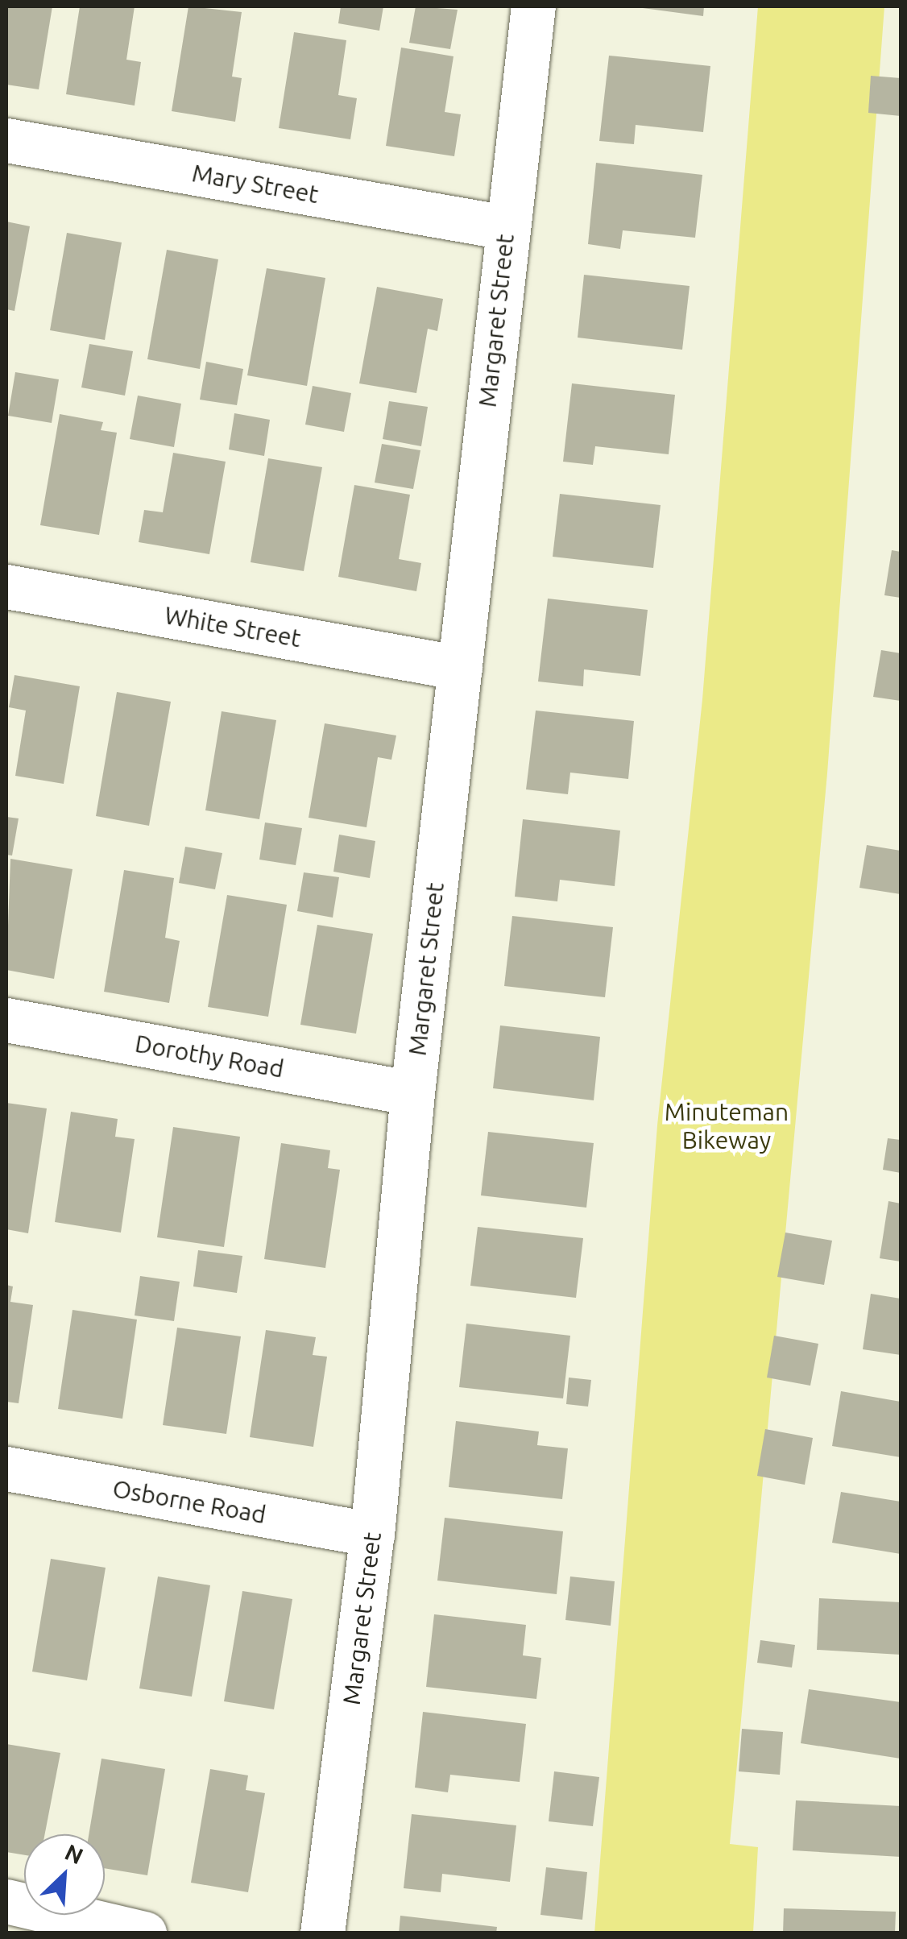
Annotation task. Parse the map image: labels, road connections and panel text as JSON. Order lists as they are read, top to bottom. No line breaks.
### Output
{"streets":{"street":["Mary Street","Margaret Street","White Street","Dorothy Road","Osborne Road"]},"crossings":[["Mary Street","Margaret Street"],["Margaret Street","White Street"],["Margaret Street","Dorothy Road"],["Margaret Street","Osborne Road"]],"parks":["Minuteman Bikeway"],"north":"top right"}
